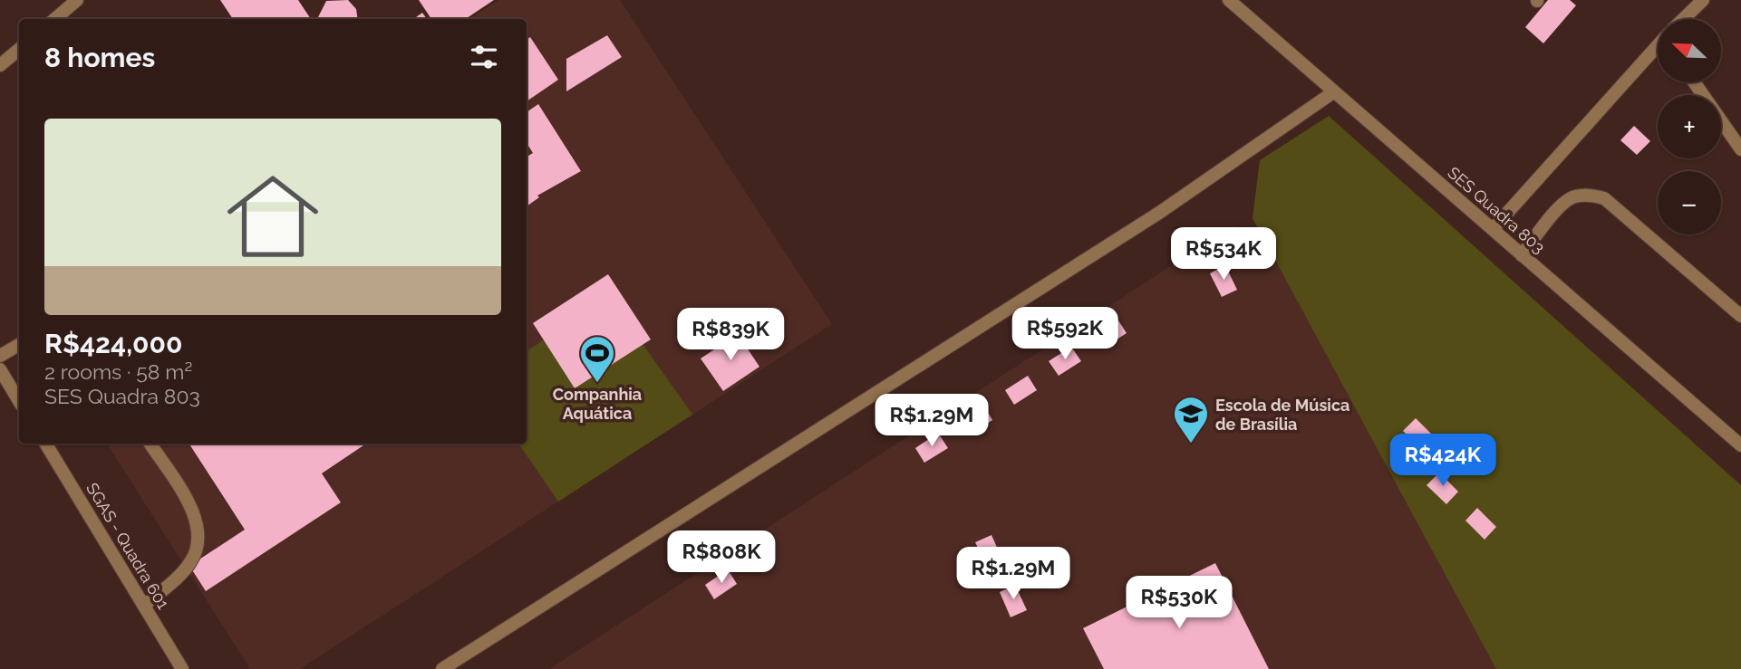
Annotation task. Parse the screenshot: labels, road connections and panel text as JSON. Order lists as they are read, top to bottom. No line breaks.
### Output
{"streets":{"street":["SES Quadra 803","SGAS - Quadra 601"]},"places":{"sports":["Companhia Aquática"],"school or university":["Escola de Música de Brasília"]},"north":"top left","page":{"map_buttons":["+","−"],"heading":"8 homes","list":[{"name":"R$424,000","note":"2 rooms · 58 m² · SES Quadra 803"}],"price":["R$534K","R$592K","R$839K","R$1.29M","R$424K","R$808K","R$1.29M","R$530K"]}}
